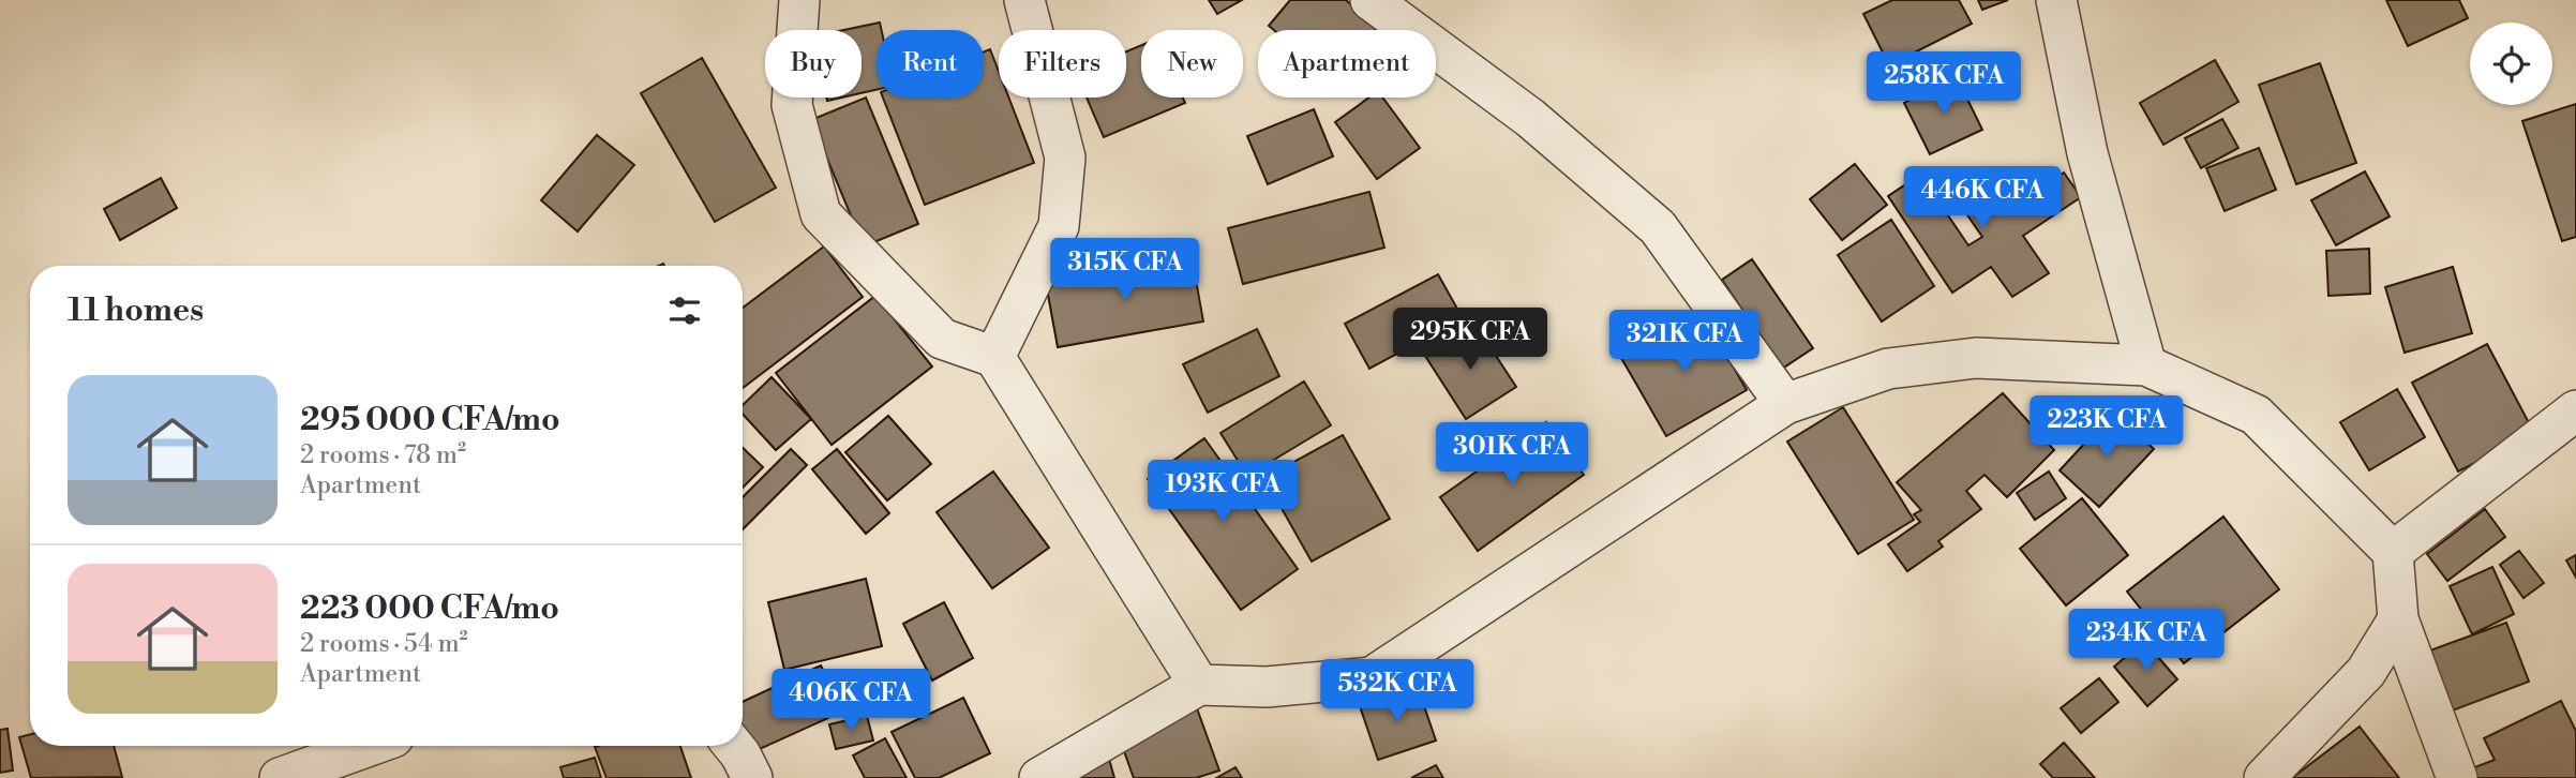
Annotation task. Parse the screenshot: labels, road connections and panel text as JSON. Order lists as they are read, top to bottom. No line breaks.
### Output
{"page":{"chip":["Buy","Rent","Filters","New","Apartment"],"price":["258K CFA","446K CFA","315K CFA","295K CFA","321K CFA","223K CFA","301K CFA","193K CFA","234K CFA","532K CFA","406K CFA"],"heading":"11 homes","list":[{"name":"295 000 CFA/mo","note":"2 rooms · 78 m² · Apartment"},{"name":"223 000 CFA/mo","note":"2 rooms · 54 m² · Apartment"}]}}
